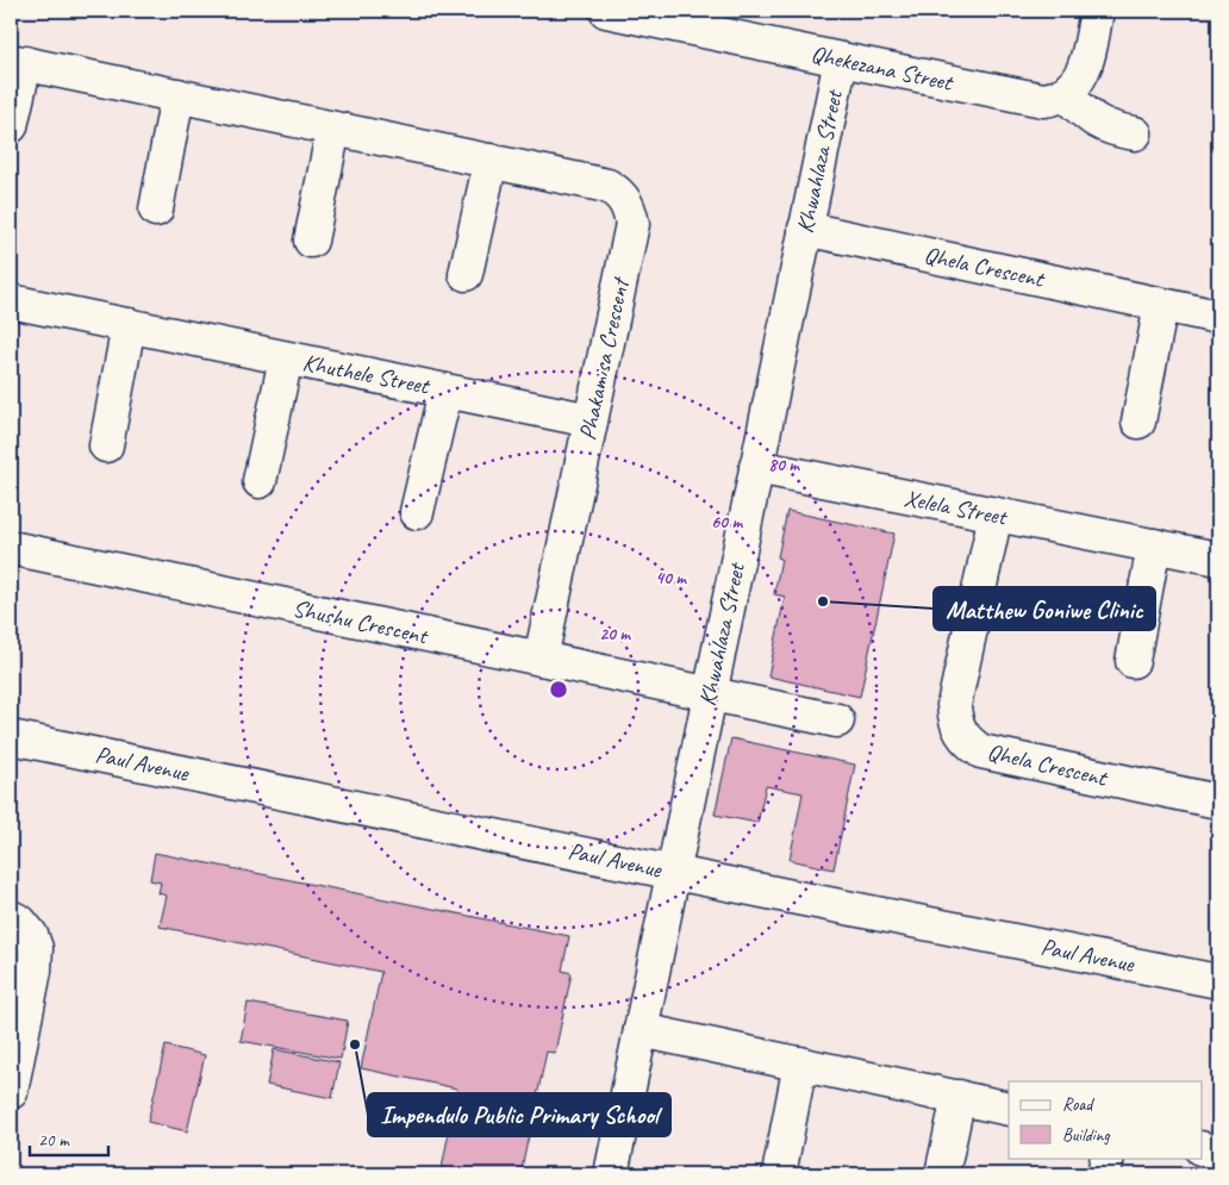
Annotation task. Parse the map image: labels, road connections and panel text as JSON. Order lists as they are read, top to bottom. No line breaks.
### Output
{"streets":{"street":["Qhekezana Street","Khwahlaza Street","Qhela Crescent","Phakamisa Crescent","Khuthele Street","Xelela Street","Shushu Crescent","Paul Avenue"]},"crossings":[["Qhekezana Street","Khwahlaza Street"],["Khwahlaza Street","Qhela Crescent"],["Khwahlaza Street","Xelela Street"],["Khwahlaza Street","Shushu Crescent"],["Khwahlaza Street","Paul Avenue"],["Qhela Crescent","Xelela Street"],["Phakamisa Crescent","Khuthele Street"],["Phakamisa Crescent","Shushu Crescent"]],"places":["Matthew Goniwe Clinic","Impendulo Public Primary School"],"legend":["Road","Building"],"scale_bar":"20 m","rings":["80 m","60 m","40 m","20 m"]}
